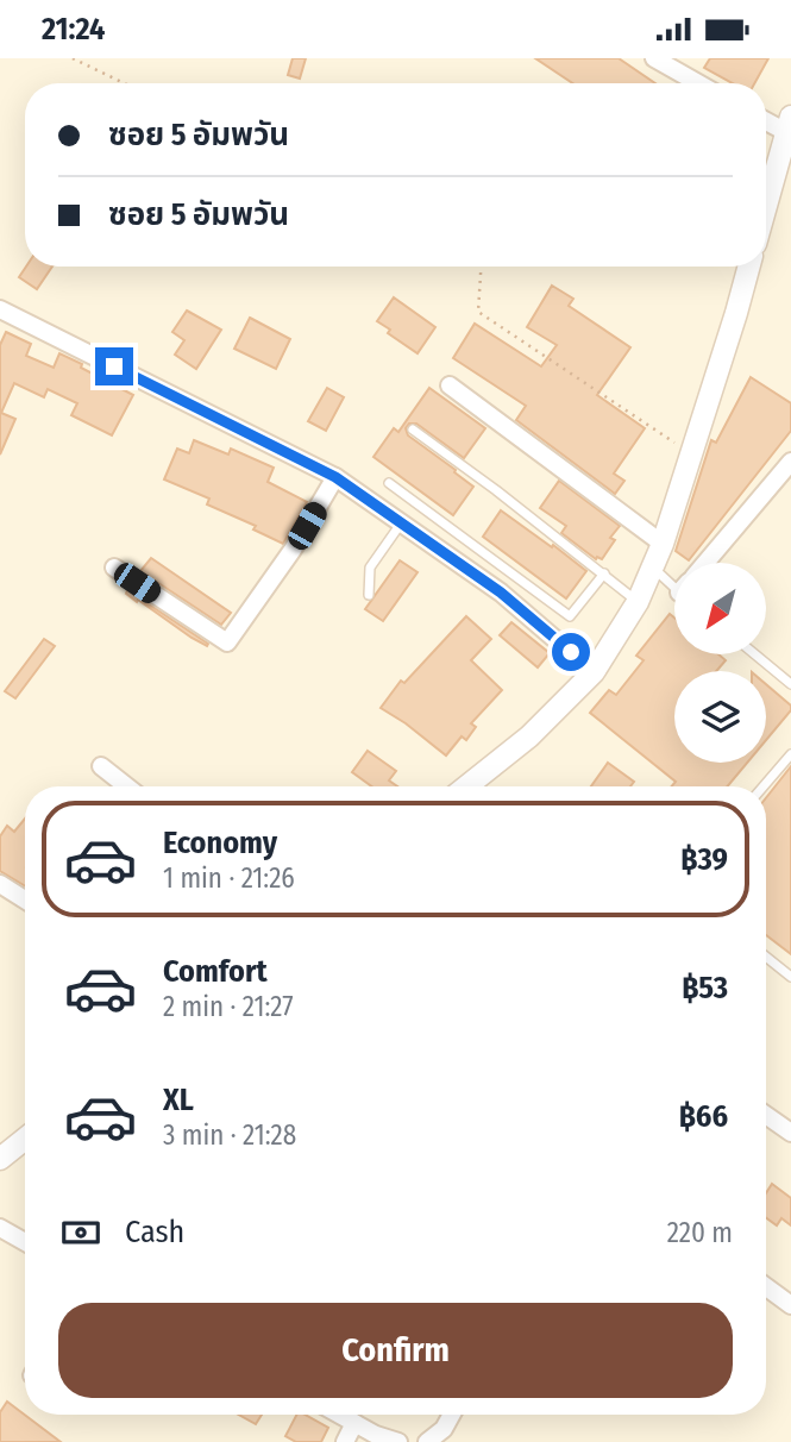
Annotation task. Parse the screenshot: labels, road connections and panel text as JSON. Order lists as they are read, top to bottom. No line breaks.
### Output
{"north":"bottom left","page":{"status":"21:24","banner":["ซอย 5 อัมพวัน","ซอย 5 อัมพวัน"],"list":[{"name":"Economy","note":"1 min · 21:26","value":"฿39"},{"name":"Comfort","note":"2 min · 21:27","value":"฿53"},{"name":"XL","note":"3 min · 21:28","value":"฿66"}],"pay":["Cash","220 m"],"buttons":"Confirm"}}
